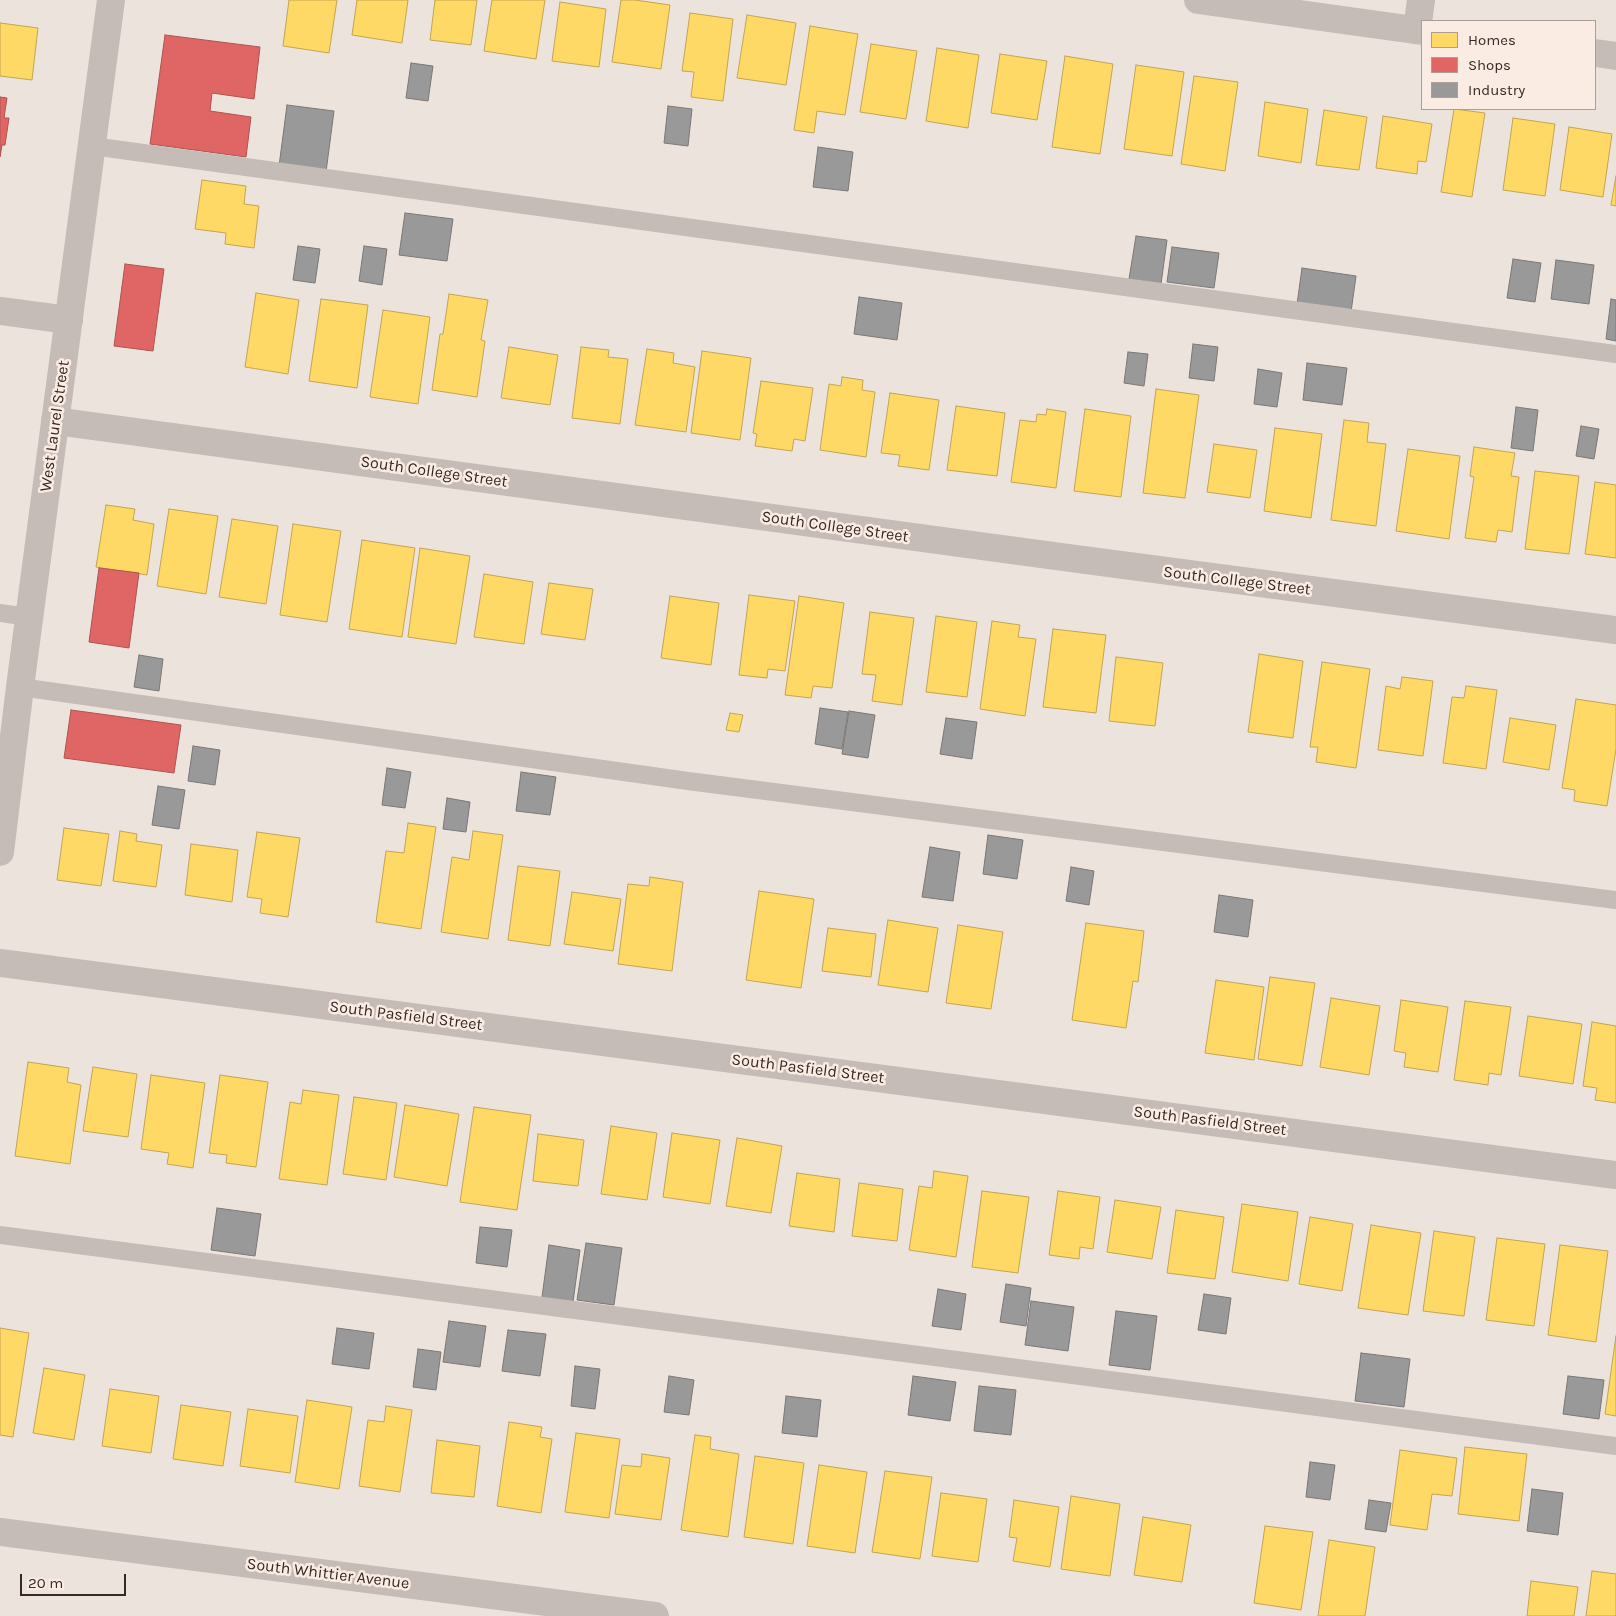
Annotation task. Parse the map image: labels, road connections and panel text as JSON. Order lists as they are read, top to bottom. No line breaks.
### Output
{"streets":{"street":["West Laurel Street","South College Street","South Pasfield Street","South Whittier Avenue"]},"crossings":[["West Laurel Street","South College Street"]],"legend":["Homes","Shops","Industry"],"scale_bar":"20 m"}
